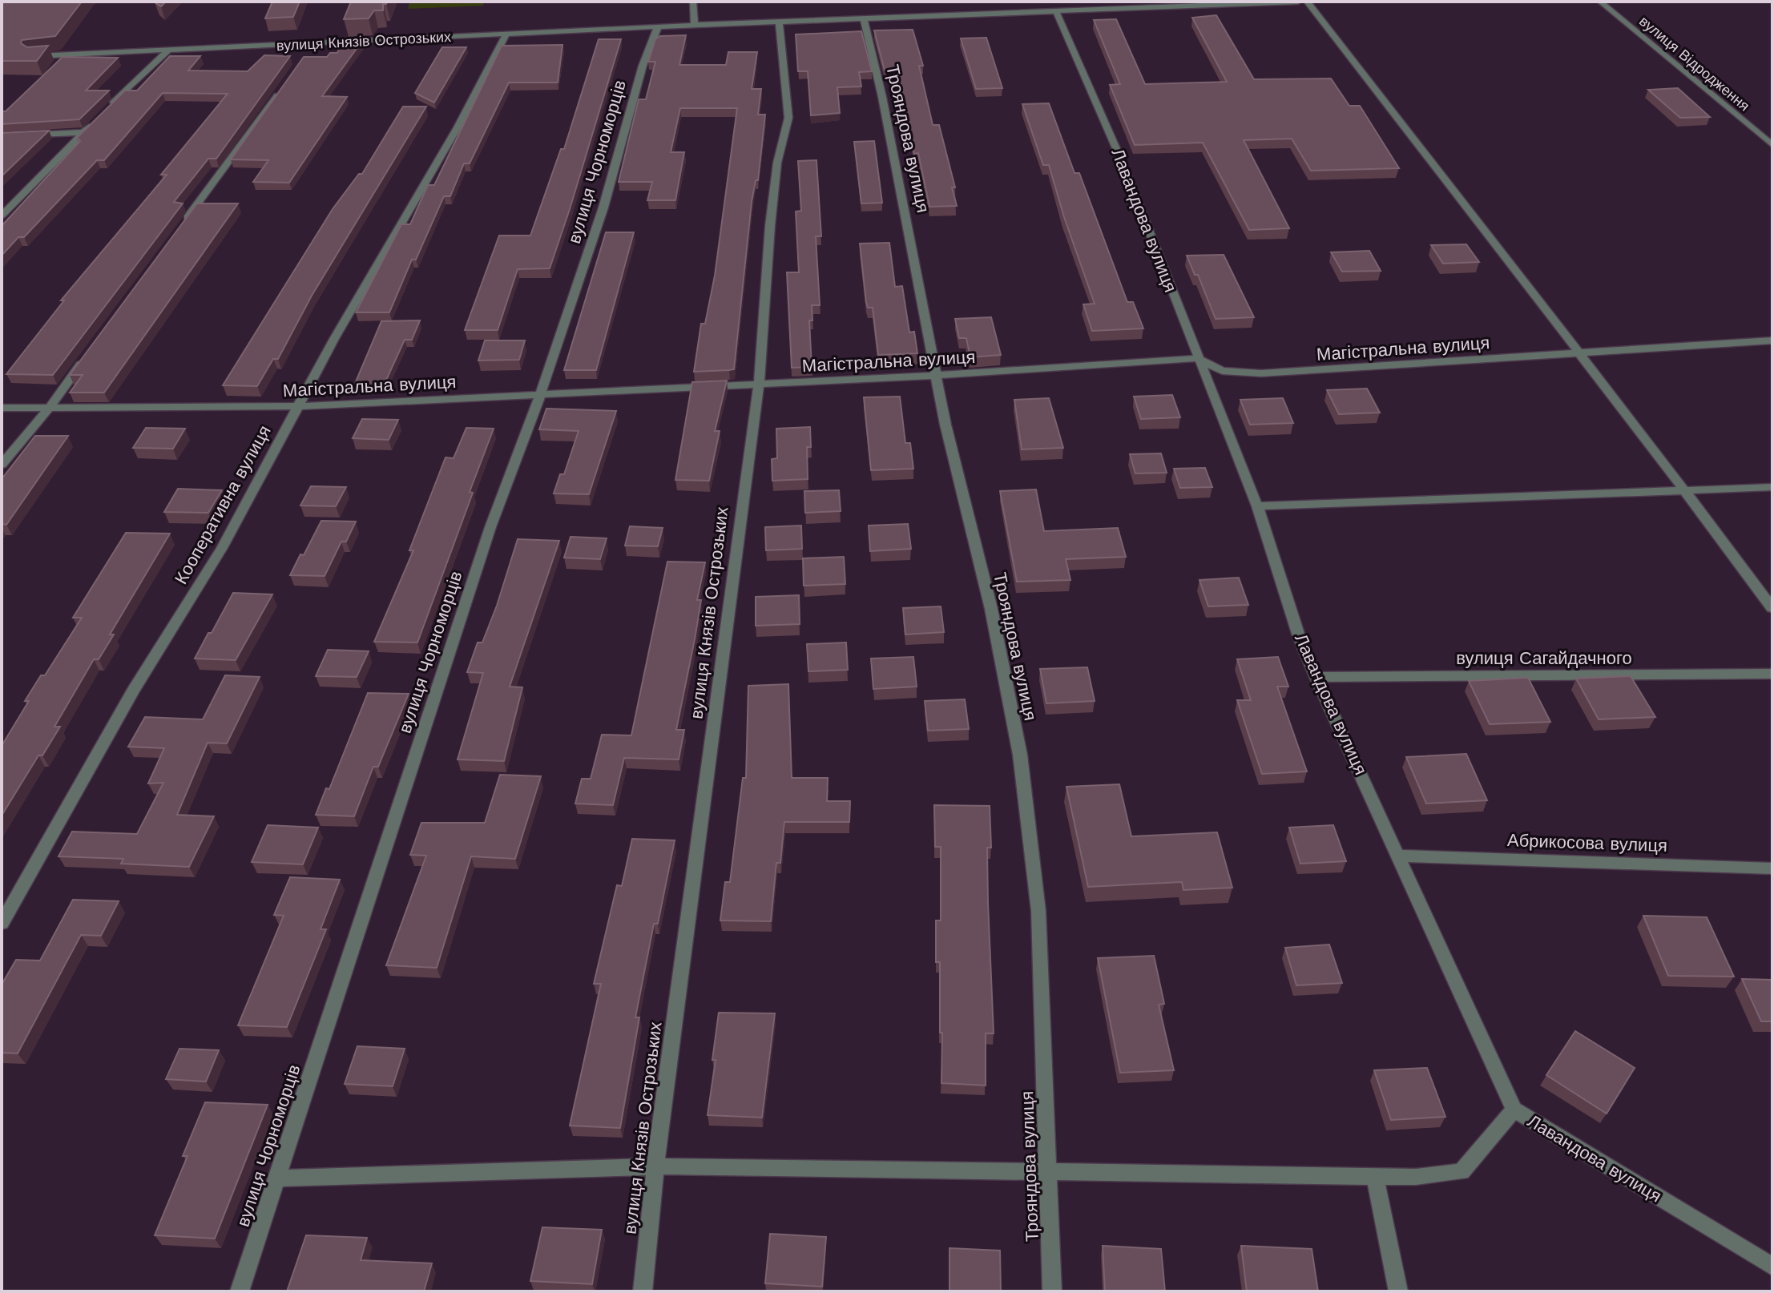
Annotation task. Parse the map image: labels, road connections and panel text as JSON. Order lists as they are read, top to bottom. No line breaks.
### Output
{"streets":{"street":["вулиця Князів Острозьких","вулиця Відродження","Трояндова вулиця","вулиця Чорноморців","Лавандова вулиця","Магістральна вулиця","Кооперативна вулиця","вулиця Сагайдачного","Абрикосова вулиця"]},"crossings":[["вулиця Князів Острозьких","вулиця Чорноморців"],["вулиця Князів Острозьких","Магістральна вулиця"],["вулиця Князів Острозьких","Кооперативна вулиця"],["Трояндова вулиця","Магістральна вулиця"],["вулиця Чорноморців","Магістральна вулиця"],["Лавандова вулиця","Магістральна вулиця"],["Лавандова вулиця","вулиця Сагайдачного"],["Лавандова вулиця","Абрикосова вулиця"],["Магістральна вулиця","Кооперативна вулиця"]]}
